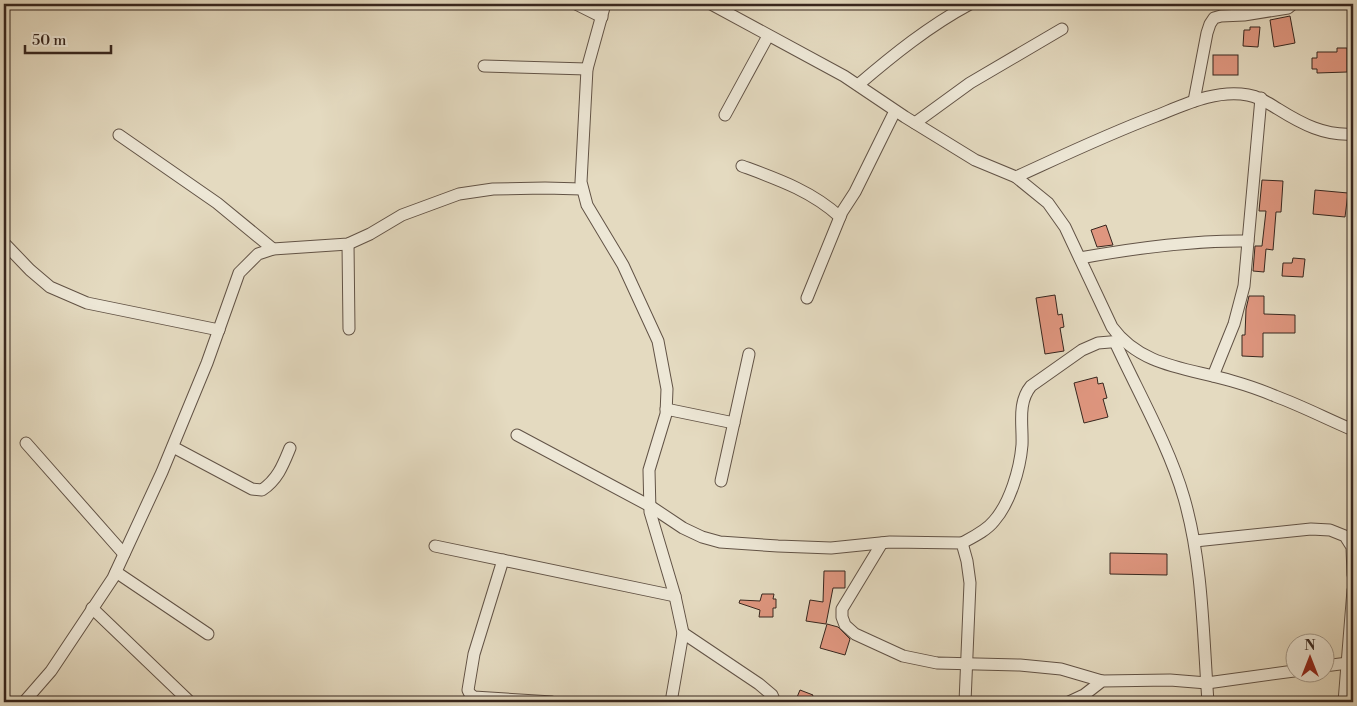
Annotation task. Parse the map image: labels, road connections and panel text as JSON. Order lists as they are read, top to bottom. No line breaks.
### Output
{"scale_bar":"50 m","north":"top"}
